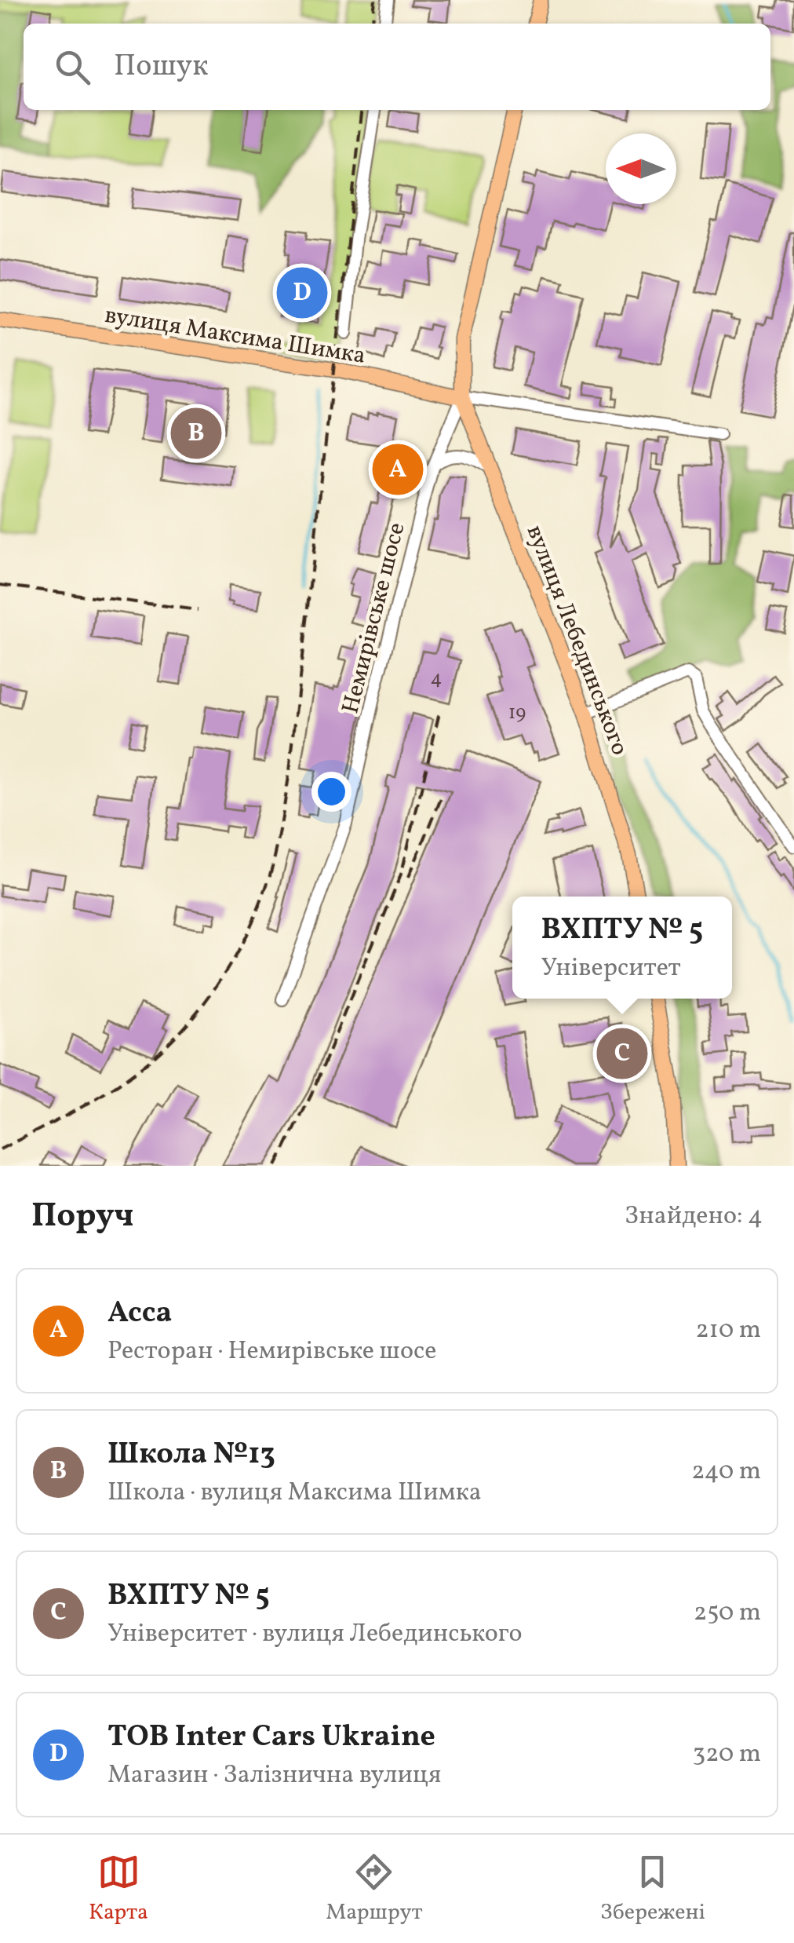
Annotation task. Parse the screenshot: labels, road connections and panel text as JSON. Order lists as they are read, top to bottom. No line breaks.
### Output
{"streets":{"main road":["вулиця Максима Шимка","Немирівське шосе","вулиця Лебединського"]},"crossings":[["вулиця Максима Шимка","Немирівське шосе"],["вулиця Максима Шимка","вулиця Лебединського"],["Немирівське шосе","вулиця Лебединського"]],"house_numbers":["4","19"],"north":"left","page":{"search":"Пошук","pins":["D","B","A","C"],"popup":["ВХПТУ № 5","Університет"],"heading":["Поруч","Знайдено: 4"],"list":[{"mark":"A","name":"Асса","note":"Ресторан · Немирівське шосе","value":"210 m"},{"mark":"B","name":"Школа №13","note":"Школа · вулиця Максима Шимка","value":"240 m"},{"mark":"C","name":"ВХПТУ № 5","note":"Університет · вулиця Лебединського","value":"250 m"},{"mark":"D","name":"ТОВ Inter Cars Ukraine","note":"Магазин · Залізнична вулиця","value":"320 m"}],"nav":["Карта","Маршрут","Збережені"]}}
